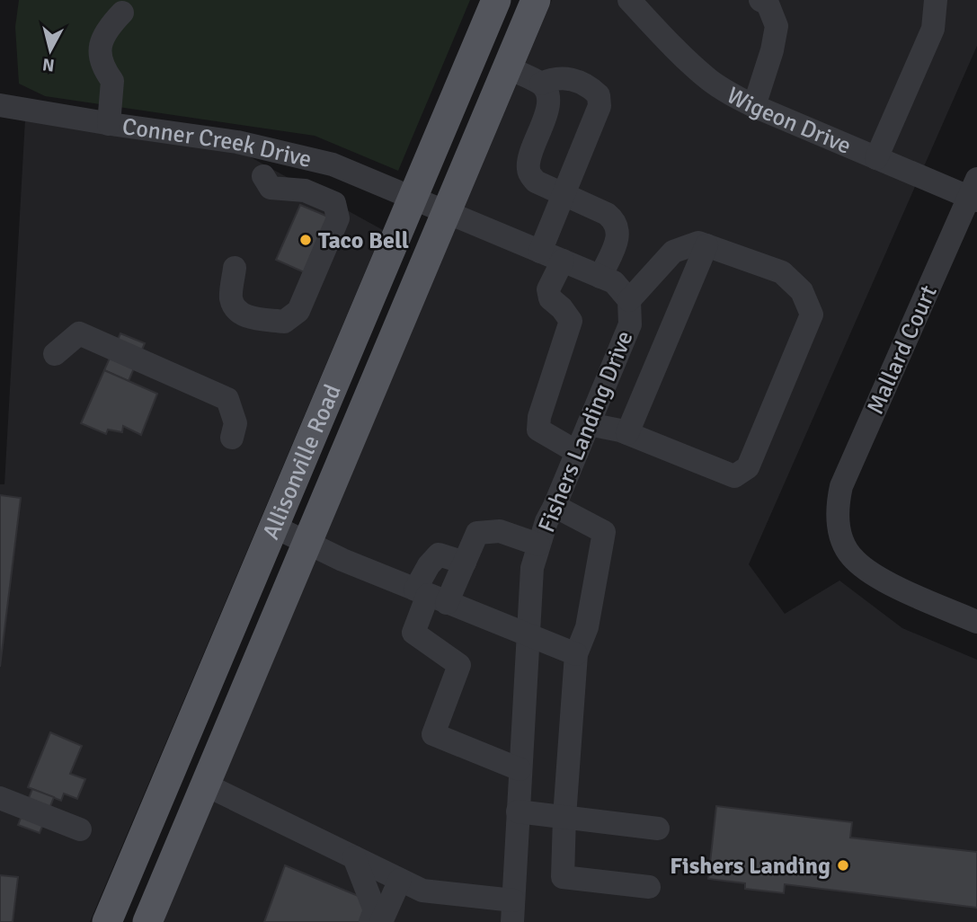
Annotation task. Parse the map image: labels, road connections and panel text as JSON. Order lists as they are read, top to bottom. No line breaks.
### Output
{"streets":{"main road":["Allisonville Road"],"street":["Wigeon Drive","Conner Creek Drive","Mallard Court","Fishers Landing Drive"]},"crossings":[["Wigeon Drive","Mallard Court"],["Conner Creek Drive","Fishers Landing Drive"],["Conner Creek Drive","Allisonville Road"],["Fishers Landing Drive","Allisonville Road"]],"places":["Taco Bell","Fishers Landing"],"north":"bottom"}
